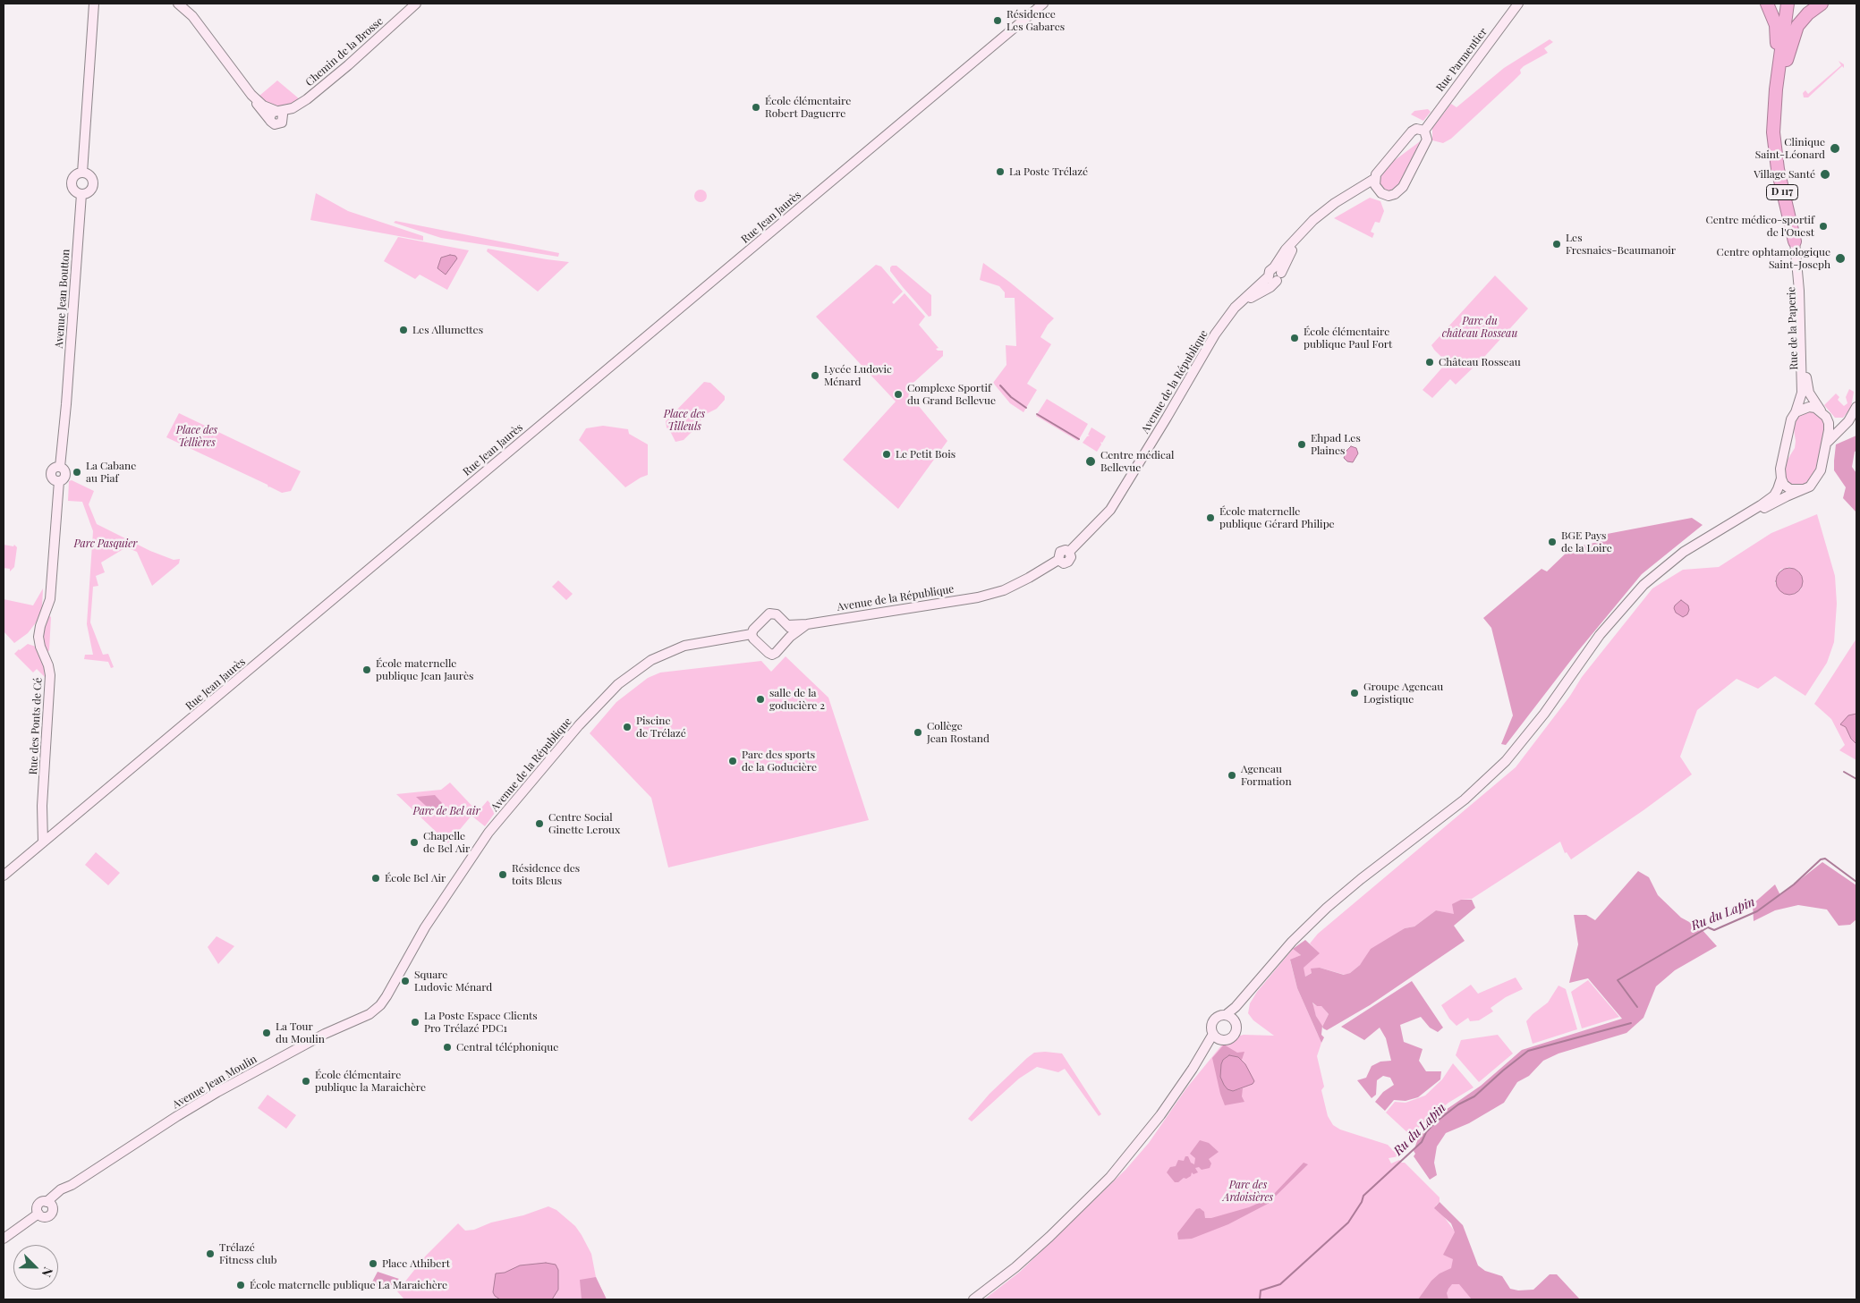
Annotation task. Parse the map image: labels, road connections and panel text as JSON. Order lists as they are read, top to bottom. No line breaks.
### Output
{"streets":{"highway":["D 117"],"street":["Chemin de la Brosse","Rue Parmentier","Rue Jean Jaurès","Avenue Jean Boutton","Rue de la Paperie","Avenue de la République","Rue des Ponts de Cé","Avenue Jean Moulin"]},"crossings":[["Rue Parmentier","Avenue de la République"],["D 117","Rue de la Paperie"],["Rue Jean Jaurès","Rue des Ponts de Cé"],["Avenue Jean Boutton","Rue des Ponts de Cé"],["Avenue de la République","Avenue Jean Moulin"]],"water":["Ru du Lapin"],"parks":["Parc du château Rosseau","Place des Tilleuls","Place des Tellières","Parc Pasquier","Parc de Bel air","Parc des Ardoisières"],"places":["Résidence Les Gabares","École élémentaire Robert Daguerre","Clinique Saint-Léonard","La Poste Trélazé","Village Santé","Centre médico-sportif de l'Ouest","Les Fresnaies-Beaumanoir","Centre ophtamologique Saint-Joseph","Les Allumettes","École élémentaire publique Paul Fort","Château Rosseau","Lycée Ludovic Ménard","Complexe Sportif du Grand Bellevue","Ehpad Les Plaines","Le Petit Bois","Centre médical Bellevue","La Cabane au Piaf","École maternelle publique Gérard Philipe","BGE Pays de la Loire","École maternelle publique Jean Jaurès","Groupe Ageneau Logistique","salle de la goducière 2","Piscine de Trélazé","Collège Jean Rostand","Parc des sports de la Goducière","Ageneau Formation","Centre Social Ginette Leroux","Chapelle de Bel Air","Résidence des toits Bleus","École Bel Air","Square Ludovic Ménard","La Poste Espace Clients Pro Trélazé PDC1","La Tour du Moulin","Central téléphonique","École élémentaire publique la Maraichère","Trélazé Fitness club","Place Athibert","École maternelle publique La Maraichère"],"north":"bottom right"}
